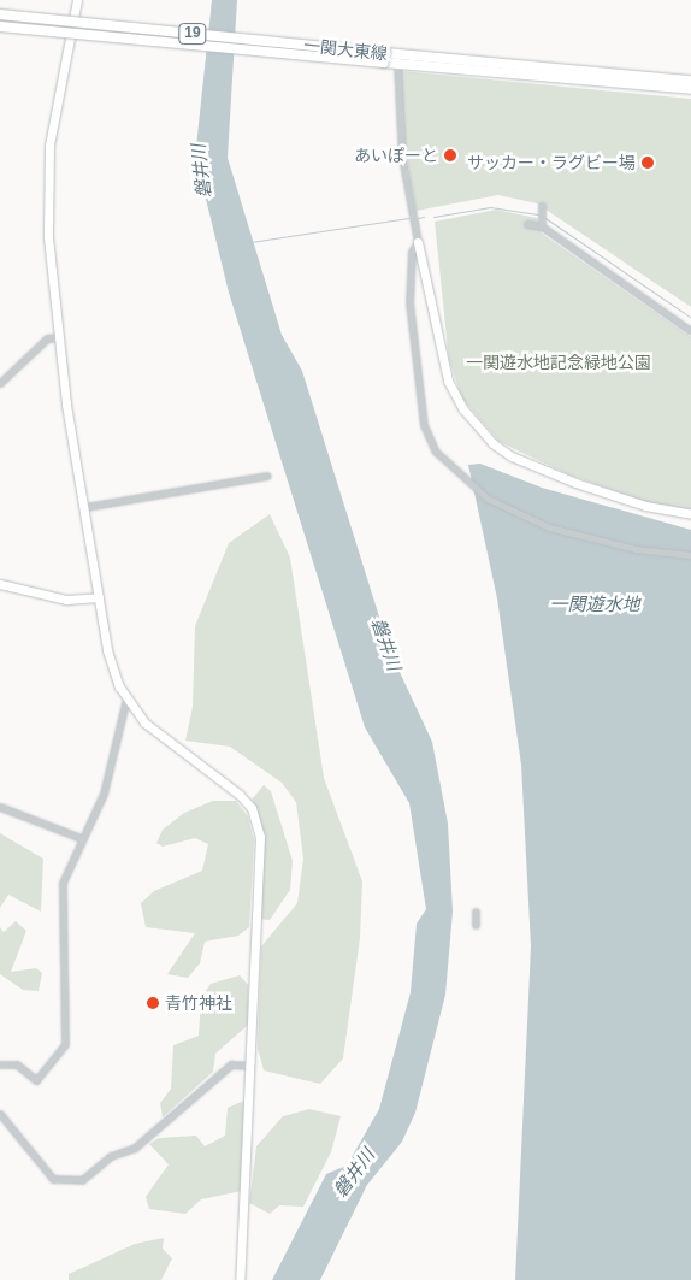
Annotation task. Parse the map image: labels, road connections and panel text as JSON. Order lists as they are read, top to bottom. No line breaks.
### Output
{"streets":{"main road":["19","一関大東線"]},"water":["磐井川","一関遊水地"],"parks":["一関遊水地記念緑地公園"],"places":["あいぽーと","サッカー・ラグビー場","青竹神社"]}
